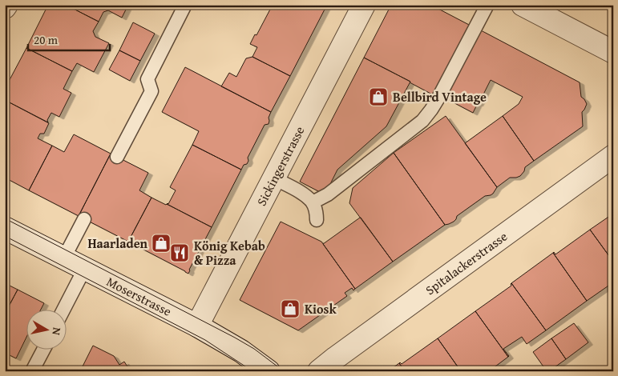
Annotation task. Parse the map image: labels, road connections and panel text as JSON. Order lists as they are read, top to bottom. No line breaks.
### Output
{"streets":{"street":["Sickingerstrasse","Spitalackerstrasse","Moserstrasse"]},"crossings":[["Sickingerstrasse","Moserstrasse"]],"places":{"shop":["Bellbird Vintage","Haarladen","Kiosk"],"restaurant":["König Kebab & Pizza"]},"scale_bar":"20 m","north":"right"}
